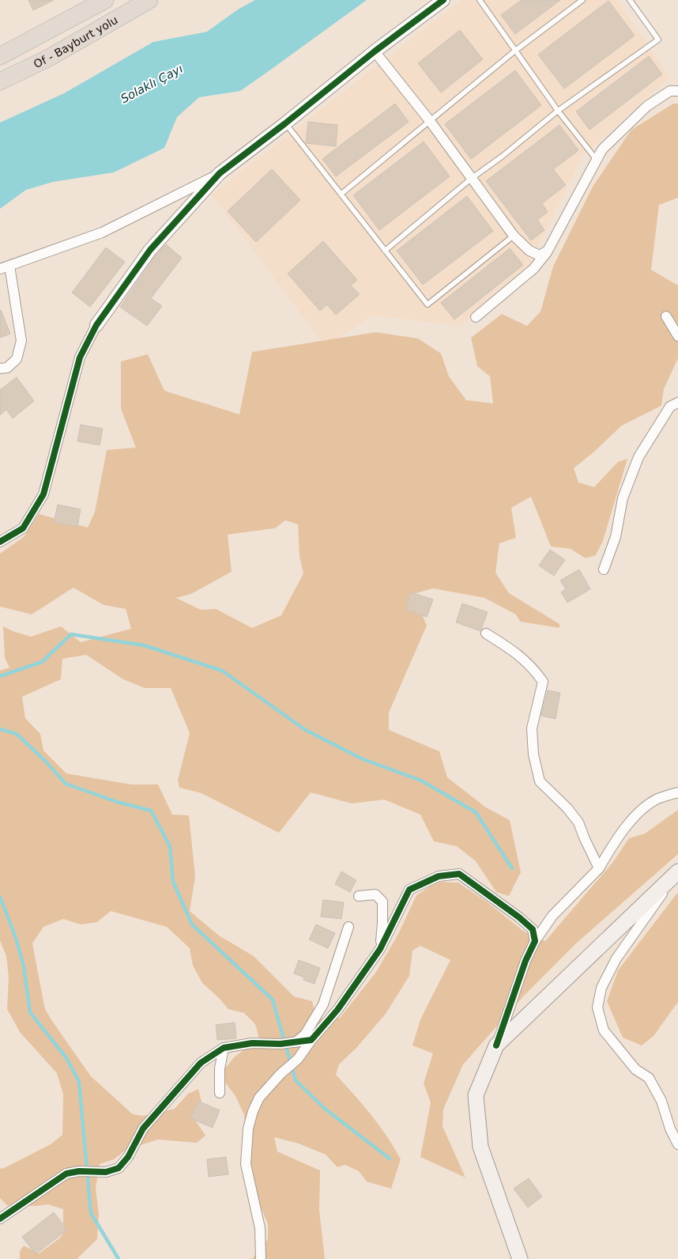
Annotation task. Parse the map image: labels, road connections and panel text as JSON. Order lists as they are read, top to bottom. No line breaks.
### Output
{"streets":{"highway":["Of - Bayburt yolu"]},"water":["Solaklı Çayı"]}
